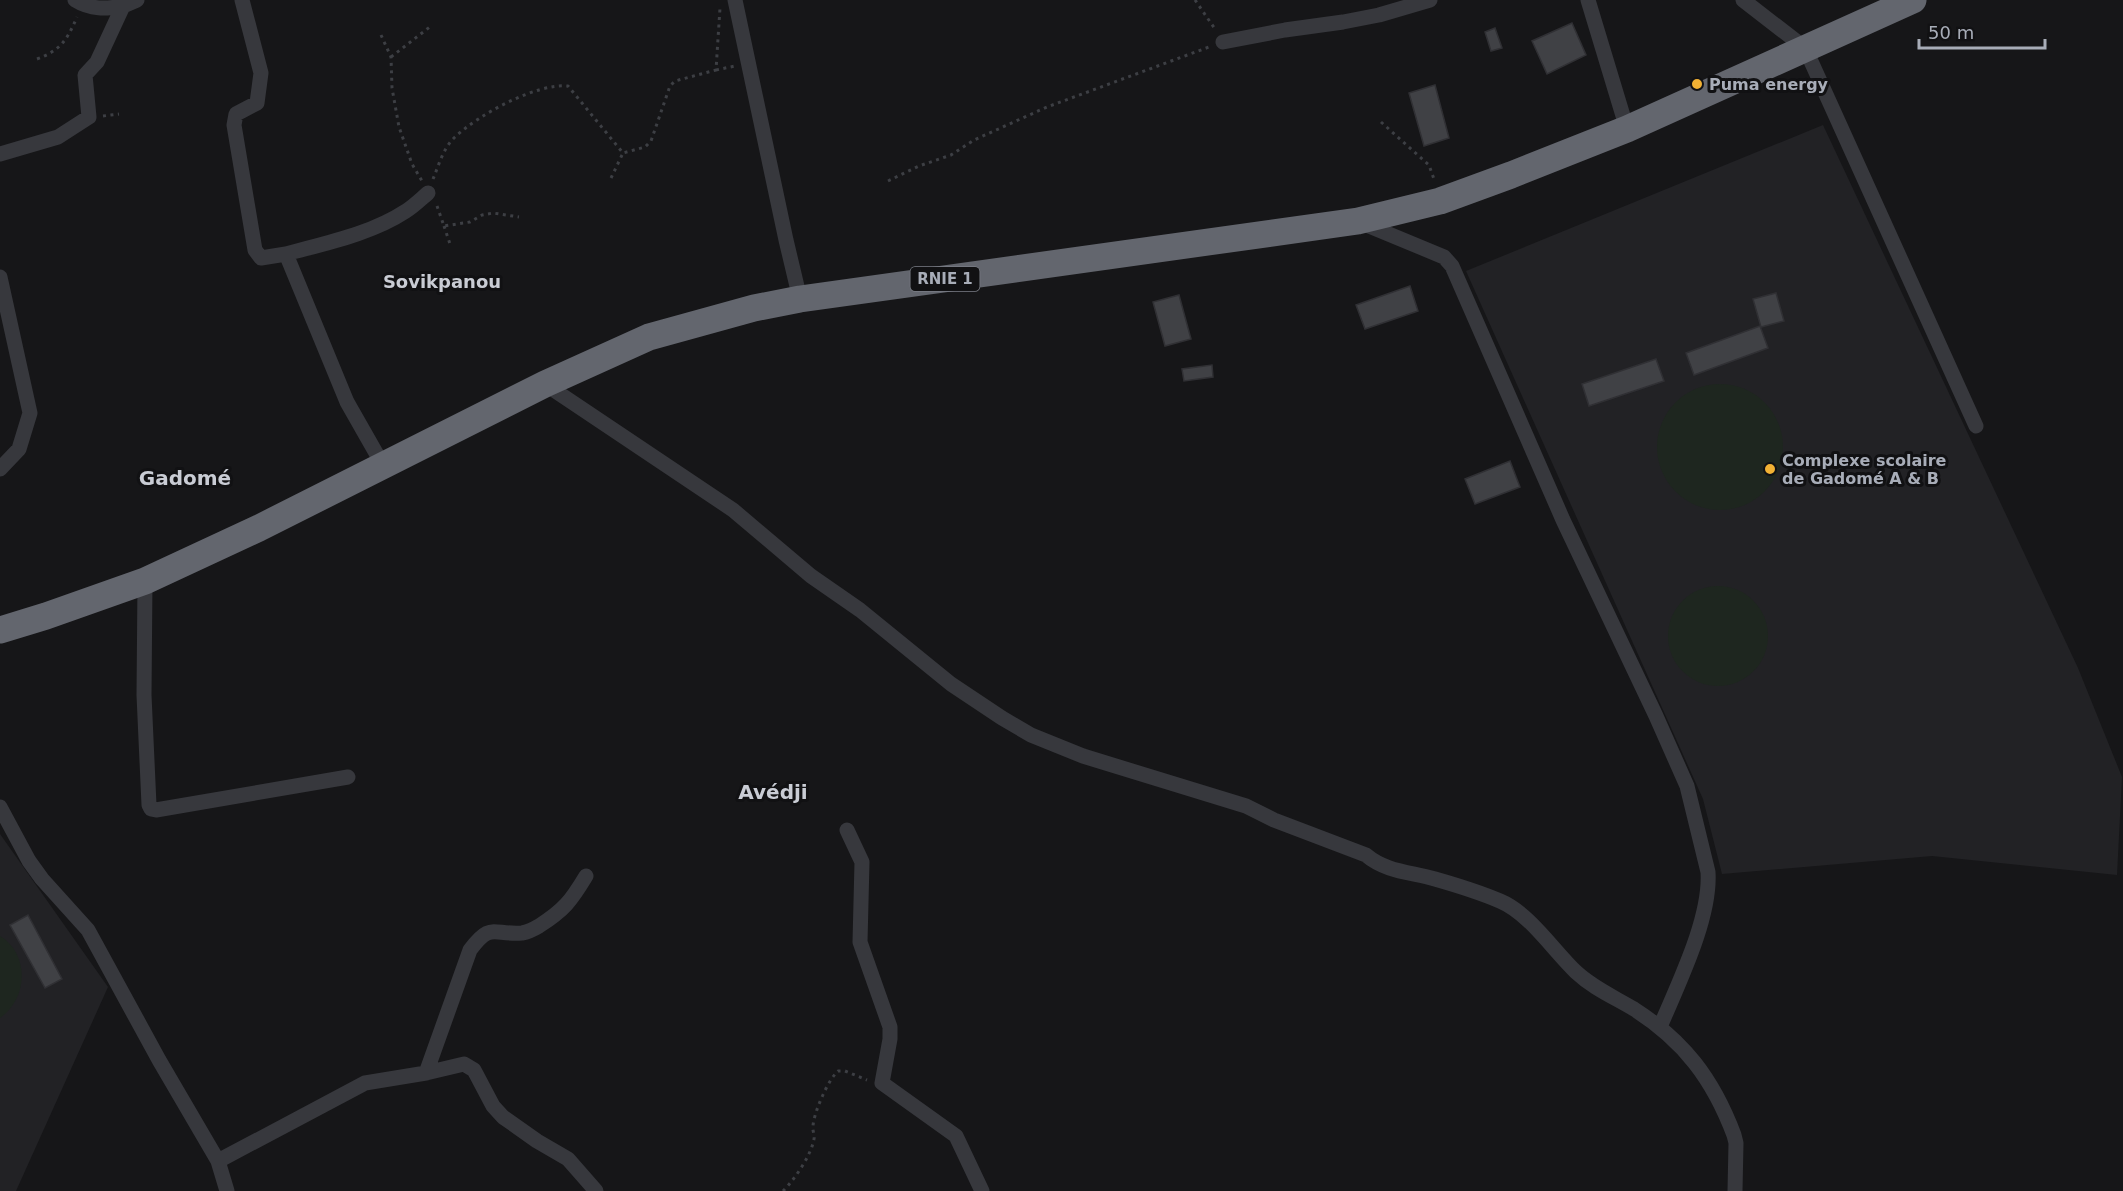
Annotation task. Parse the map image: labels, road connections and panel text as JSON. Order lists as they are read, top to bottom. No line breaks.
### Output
{"streets":{"highway":["RNIE 1"]},"districts":["Sovikpanou","Gadomé","Avédji"],"places":["Puma energy","Complexe scolaire de Gadomé A & B"],"scale_bar":"50 m"}
